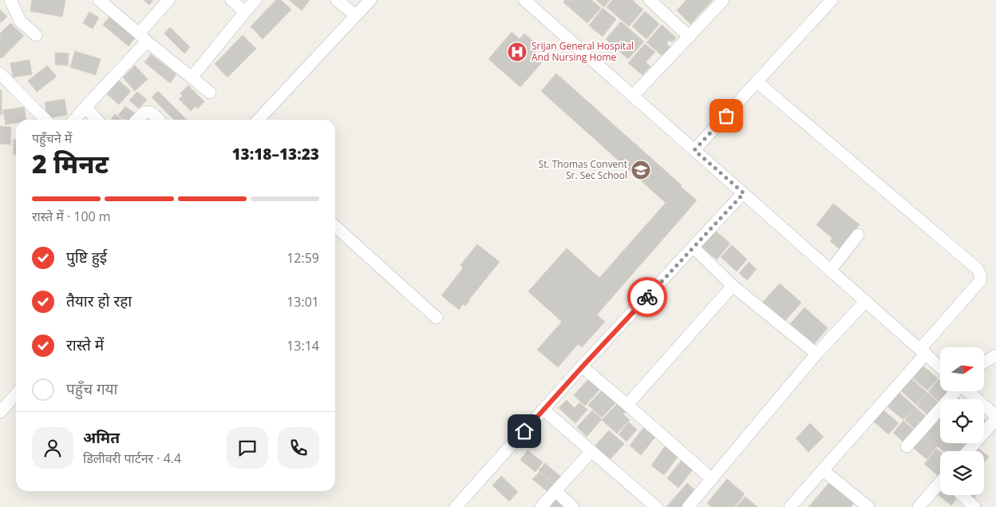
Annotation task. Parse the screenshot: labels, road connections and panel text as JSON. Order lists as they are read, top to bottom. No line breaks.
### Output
{"places":{"hospital":["Srijan General Hospital And Nursing Home"],"school or university":["St. Thomas Convent Sr. Sec School"]},"north":"right","page":{"heading":["2 मिनट","पहुँचने में","13:18–13:23"],"panel":["अमित","डिलीवरी पार्टनर · 4.4"],"bar":"रास्ते में · 100 m","list":[["पुष्टि हुई","12:59"],["तैयार हो रहा","13:01"],["रास्ते में","13:14"],"पहुँच गया"]}}
